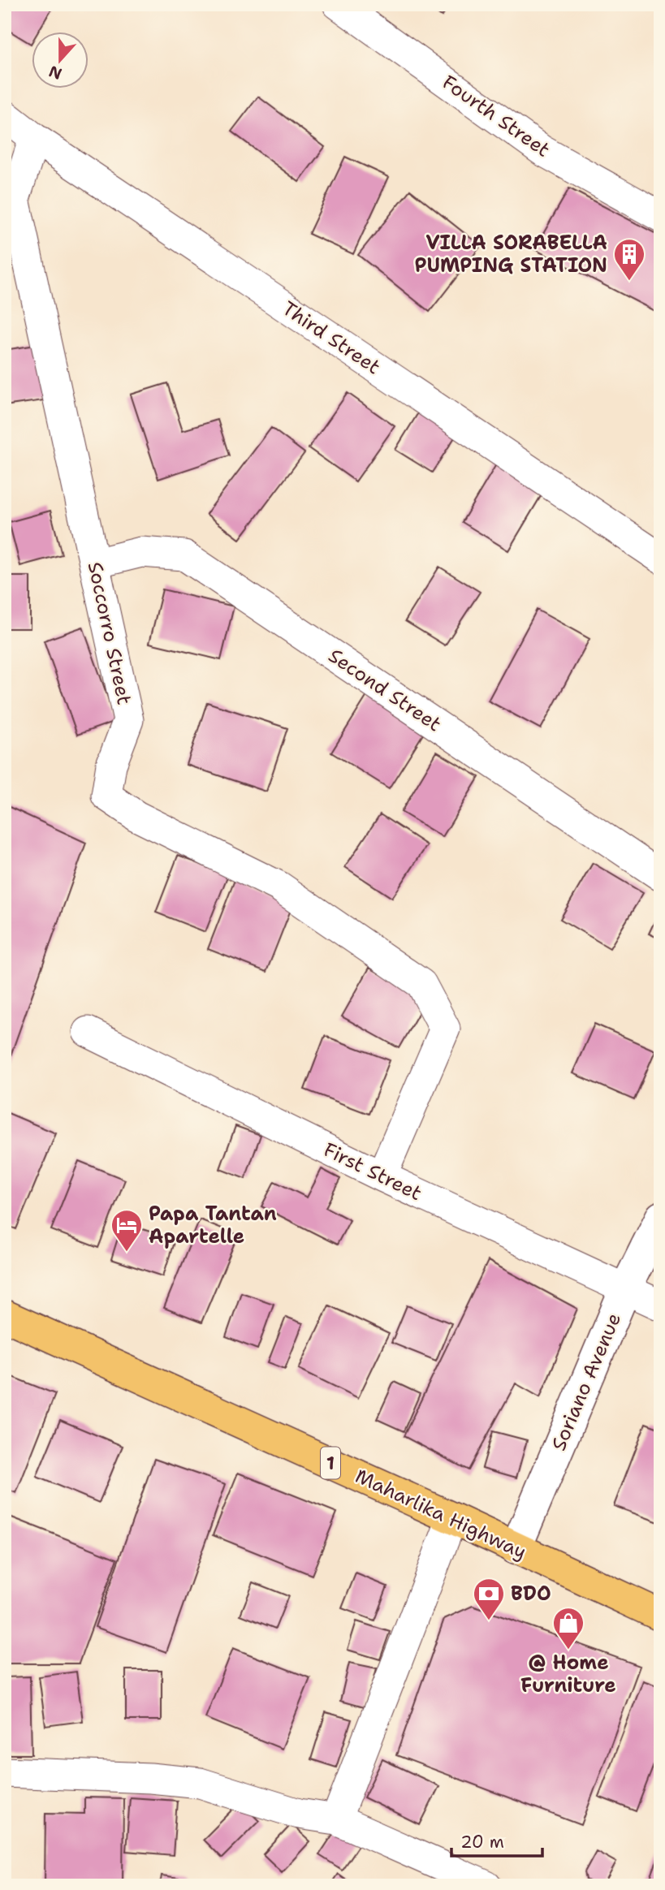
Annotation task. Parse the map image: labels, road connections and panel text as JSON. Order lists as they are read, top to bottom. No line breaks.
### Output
{"streets":{"main road":["1","Maharlika Highway"],"street":["Fourth Street","Third Street","Soccorro Street","Second Street","First Street","Soriano Avenue"]},"crossings":[["Third Street","Soccorro Street"],["Soccorro Street","Second Street"],["Soccorro Street","First Street"],["First Street","Soriano Avenue"],["Soriano Avenue","Maharlika Highway"]],"places":{"building":["VILLA SORABELLA PUMPING STATION"],"hotel":["Papa Tantan Apartelle"],"bank":["BDO"],"shop":["@ Home Furniture"]},"scale_bar":"20 m","north":"bottom"}
